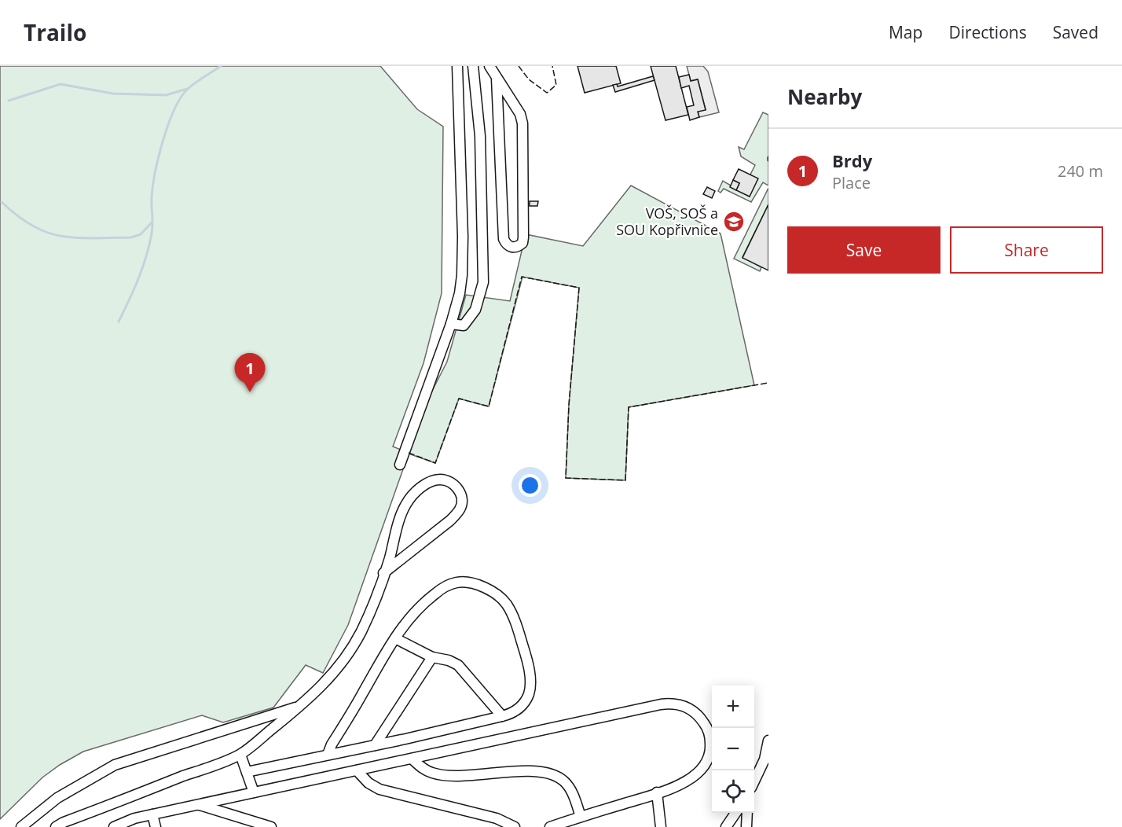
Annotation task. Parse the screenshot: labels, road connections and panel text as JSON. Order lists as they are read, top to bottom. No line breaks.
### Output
{"places":{"school or university":["VOŠ, SOŠ a SOU Kopřivnice"]},"page":{"header":"Trailo","nav":["Map","Directions","Saved"],"heading":"Nearby","list":[{"mark":"1","name":"Brdy","note":"Place","value":"240 m"}],"buttons":["Save","Share"],"pins":"1","map_buttons":["+","−"]}}
